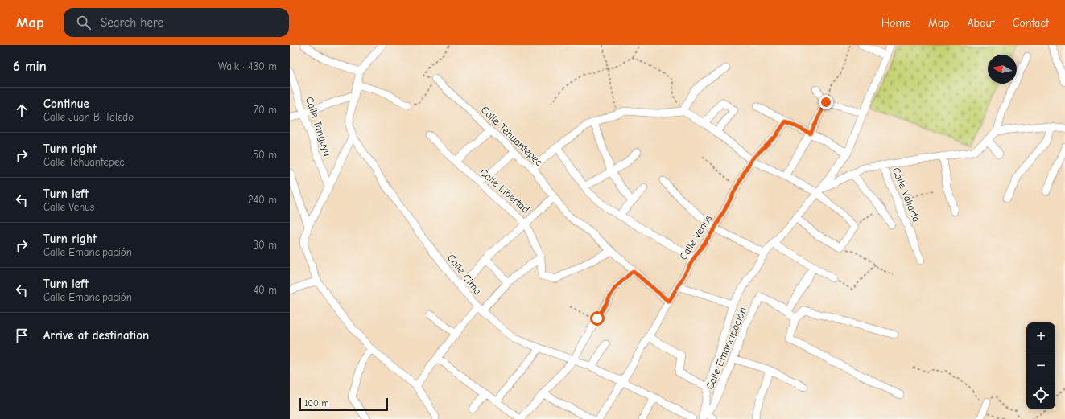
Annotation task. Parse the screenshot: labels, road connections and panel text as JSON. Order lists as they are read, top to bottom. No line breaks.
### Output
{"streets":{"street":["Calle Tanguyu","Calle Tehuantepec","Calle Libertad","Calle Vallarta","Calle Venus","Calle Cima","Calle Emancipación"]},"crossings":[["Calle Tehuantepec","Calle Libertad"],["Calle Tehuantepec","Calle Venus"],["Calle Venus","Calle Cima"]],"scale_bar":"100 m","north":"left","page":{"header":"Map","search":"Search here","nav":["Home","Map","About","Contact"],"heading":["6 min","Walk · 430 m"],"list":[["Continue","Calle Juan B. Toledo","70 m"],["Turn right","Calle Tehuantepec","50 m"],["Turn left","Calle Venus","240 m"],["Turn right","Calle Emancipación","30 m"],["Turn left","Calle Emancipación","40 m"],"Arrive at destination"],"map_buttons":["+","−"],"scale":"100 m"}}
